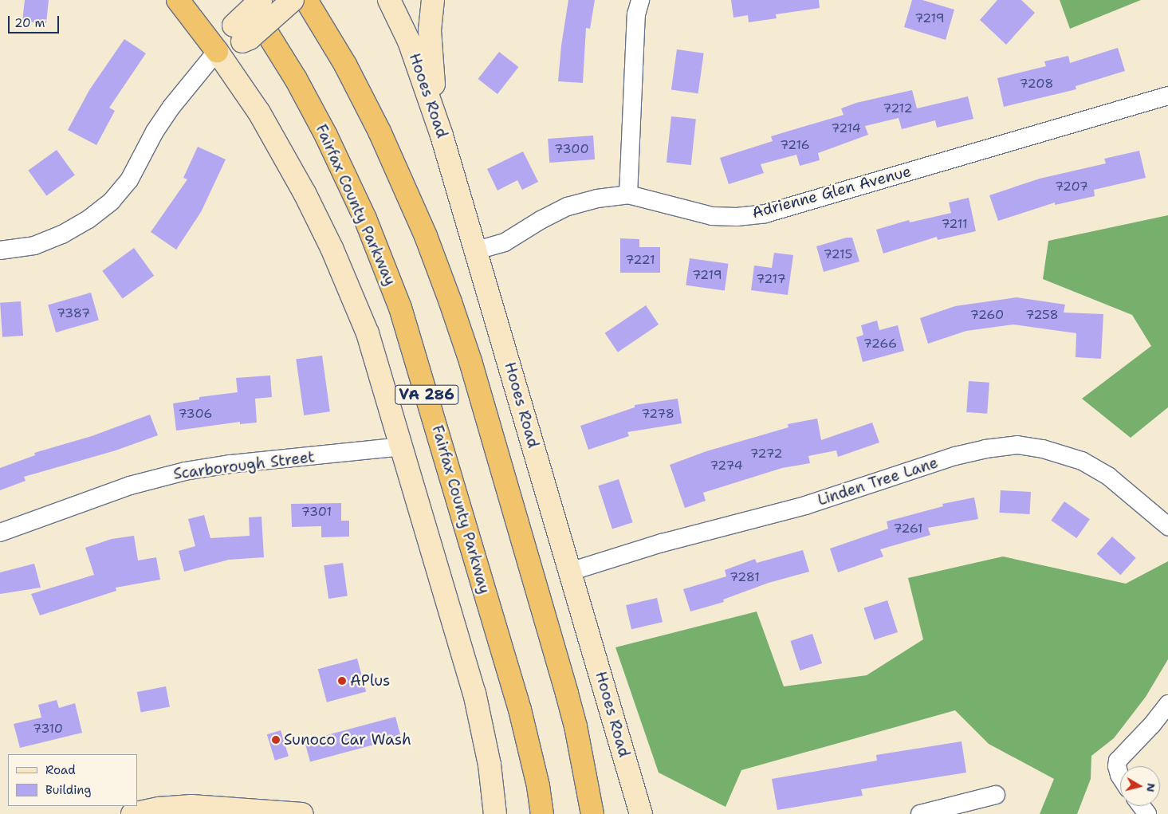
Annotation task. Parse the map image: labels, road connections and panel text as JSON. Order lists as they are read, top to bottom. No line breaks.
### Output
{"streets":{"highway":["Fairfax County Parkway","VA 286"],"main road":["Hooes Road"],"street":["Adrienne Glen Avenue","Scarborough Street","Linden Tree Lane"]},"crossings":[["Hooes Road","Adrienne Glen Avenue"],["Hooes Road","Linden Tree Lane"]],"places":["APlus","Sunoco Car Wash"],"house_numbers":["7219","7208","7212","7214","7216","7300","7207","7211","7215","7221","7219","7217","7387","7260","7258","7266","7306","7278","7272","7274","7301","7261","7281","7310"],"legend":["Road","Building"],"scale_bar":"20 m","north":"right"}
